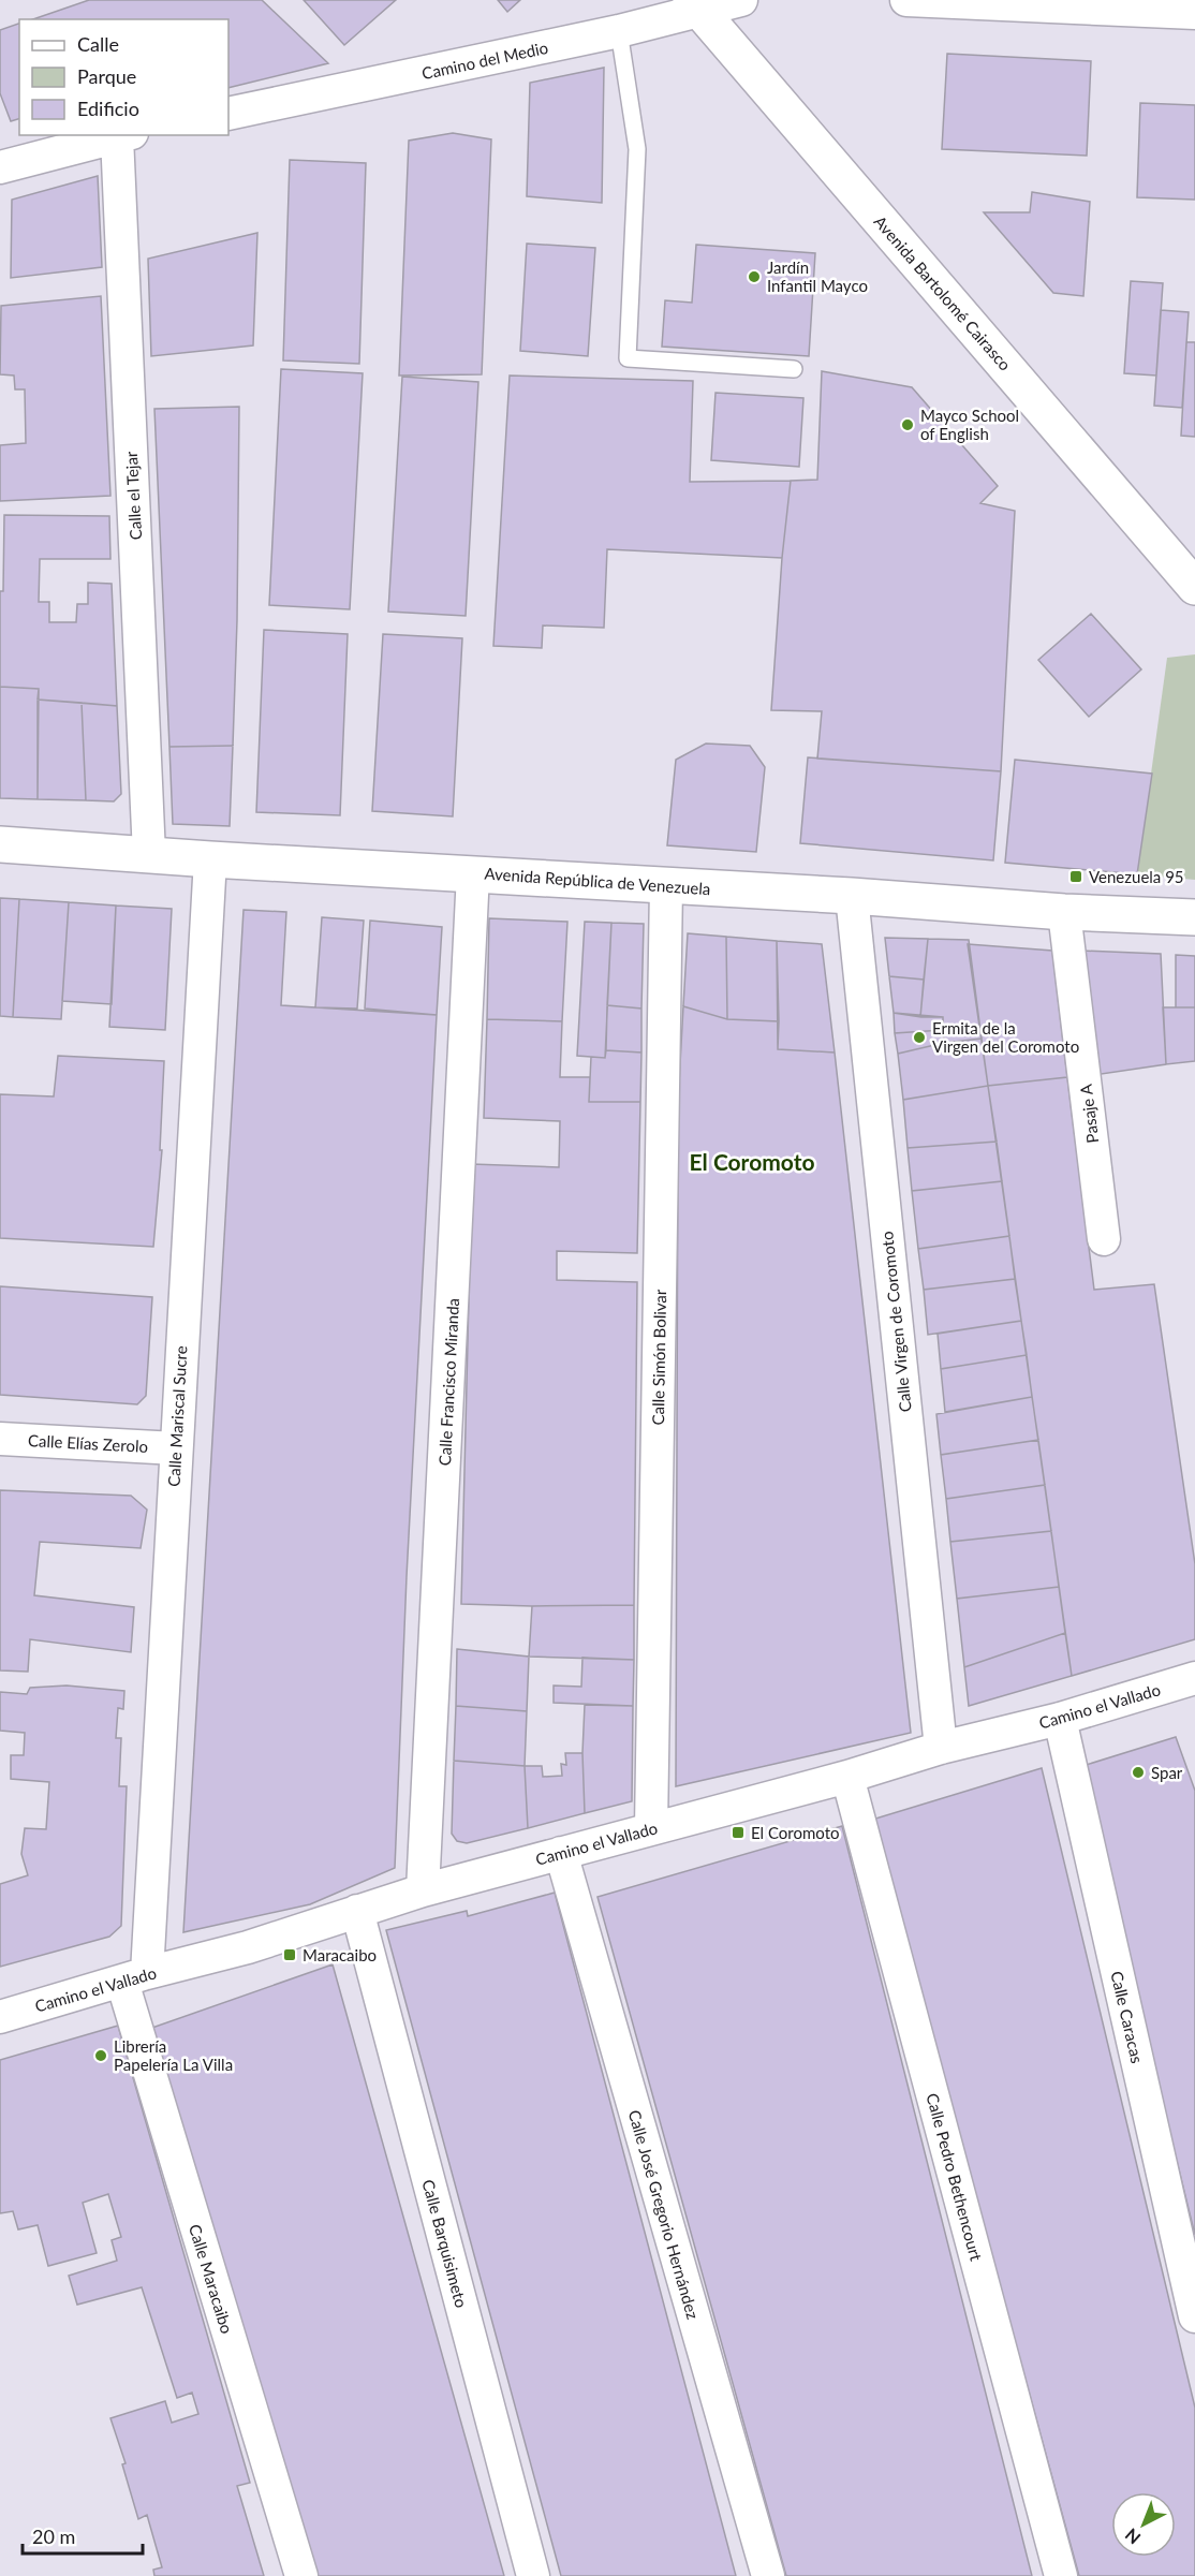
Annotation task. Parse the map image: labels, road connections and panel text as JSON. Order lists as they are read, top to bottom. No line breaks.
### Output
{"streets":{"street":["Camino del Medio","Avenida Bartolomé Cairasco","Calle el Tejar","Avenida República de Venezuela","Pasaje A","Calle Virgen de Coromoto","Calle Simón Bolivar","Calle Francisco Miranda","Calle Mariscal Sucre","Calle Elías Zerolo","Camino el Vallado","Calle Caracas","Calle Pedro Bethencourt","Calle José Gregorio Hernández","Calle Barquisimeto","Calle Maracaibo"]},"crossings":[["Camino del Medio","Avenida Bartolomé Cairasco"],["Calle el Tejar","Avenida República de Venezuela"],["Avenida República de Venezuela","Pasaje A"],["Avenida República de Venezuela","Calle Virgen de Coromoto"],["Avenida República de Venezuela","Calle Simón Bolivar"],["Avenida República de Venezuela","Calle Francisco Miranda"],["Avenida República de Venezuela","Calle Mariscal Sucre"],["Calle Virgen de Coromoto","Camino el Vallado"],["Calle Simón Bolivar","Camino el Vallado"],["Calle Francisco Miranda","Camino el Vallado"],["Calle Mariscal Sucre","Calle Elías Zerolo"],["Calle Mariscal Sucre","Camino el Vallado"],["Calle Mariscal Sucre","Calle Maracaibo"],["Camino el Vallado","Calle Caracas"],["Camino el Vallado","Calle Pedro Bethencourt"],["Camino el Vallado","Calle José Gregorio Hernández"],["Camino el Vallado","Calle Barquisimeto"],["Camino el Vallado","Calle Maracaibo"]],"districts":["El Coromoto"],"places":{"other":["Jardín Infantil Mayco","Mayco School of English","Ermita de la Virgen del Coromoto","Spar","Librería Papelería La Villa"],"transit":["Venezuela 95","El Coromoto","Maracaibo"]},"legend":["Calle","Parque","Edificio"],"scale_bar":"20 m","north":"bottom left"}
